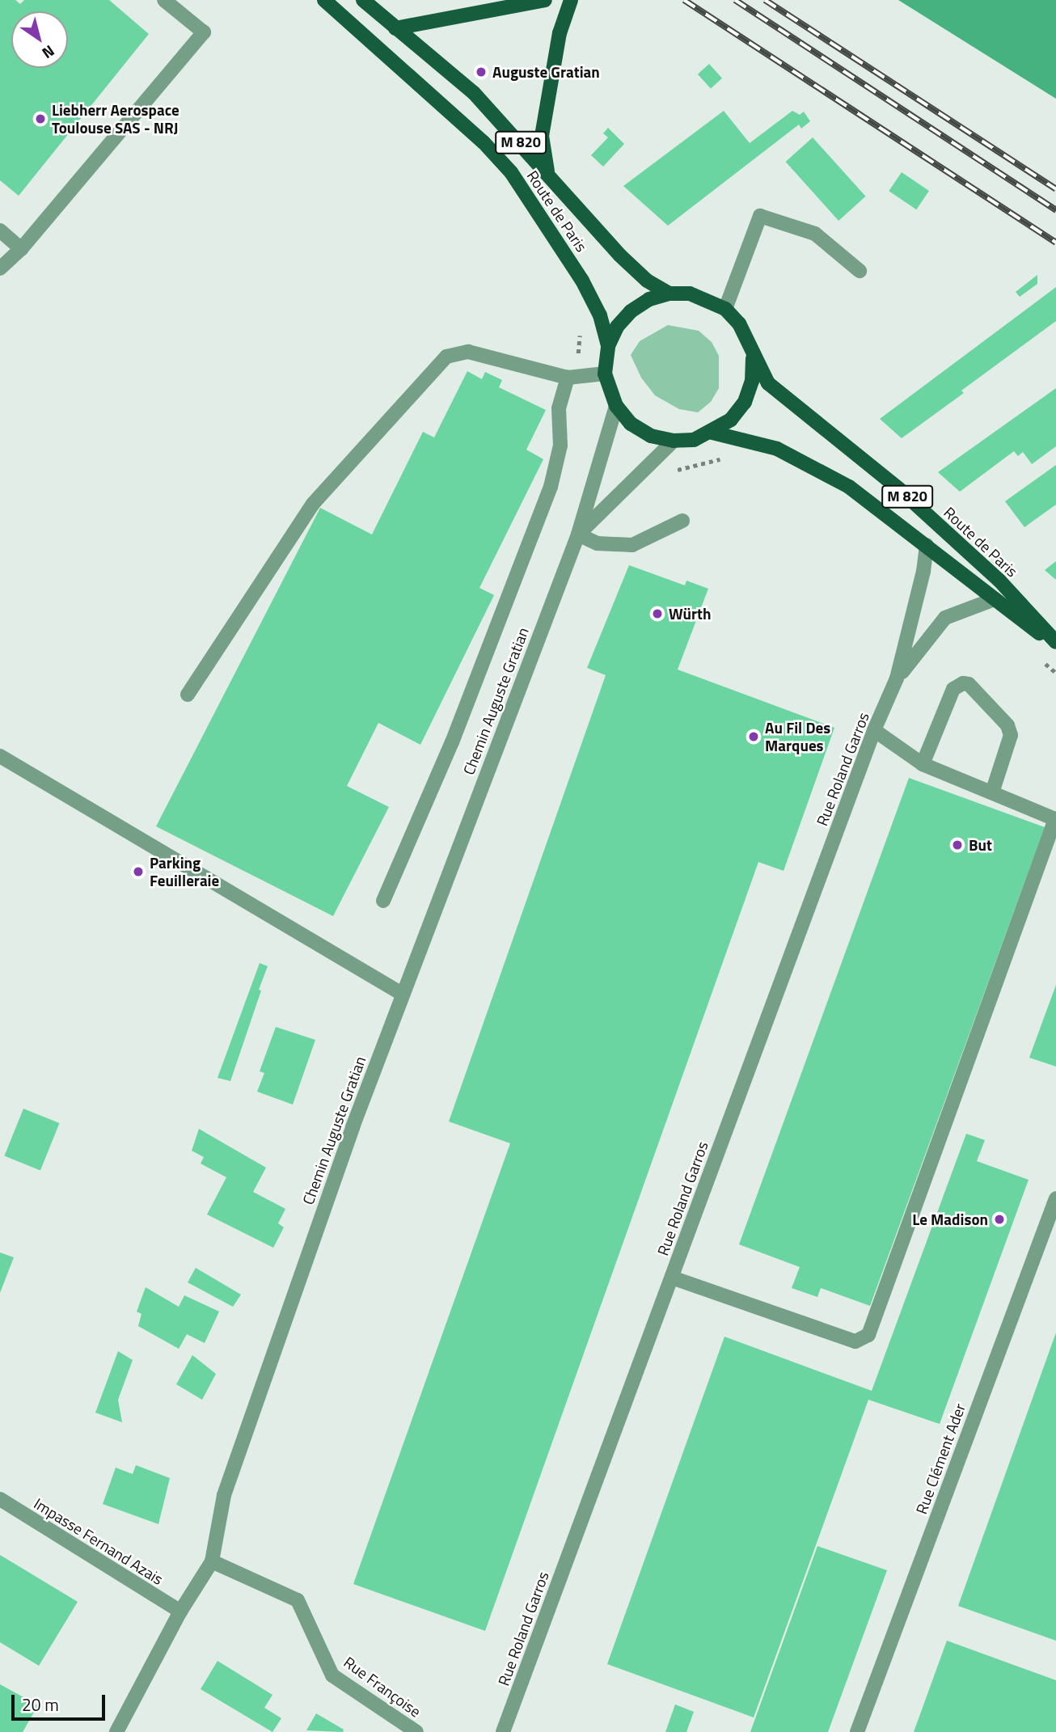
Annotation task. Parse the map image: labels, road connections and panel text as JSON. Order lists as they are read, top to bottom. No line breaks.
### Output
{"streets":{"main road":["M 820","Route de Paris"],"street":["Chemin Auguste Gratian","Rue Roland Garros","Rue Clément Ader","Impasse Fernand Azais","Rue Françoise"]},"crossings":[["Route de Paris","Chemin Auguste Gratian"],["Route de Paris","Rue Roland Garros"],["Chemin Auguste Gratian","Impasse Fernand Azais"],["Chemin Auguste Gratian","Rue Françoise"]],"places":["Auguste Gratian","Liebherr Aerospace Toulouse SAS - NRJ","Würth","Au Fil Des Marques","But","Parking Feuilleraie","Le Madison"],"scale_bar":"20 m","north":"bottom right"}
